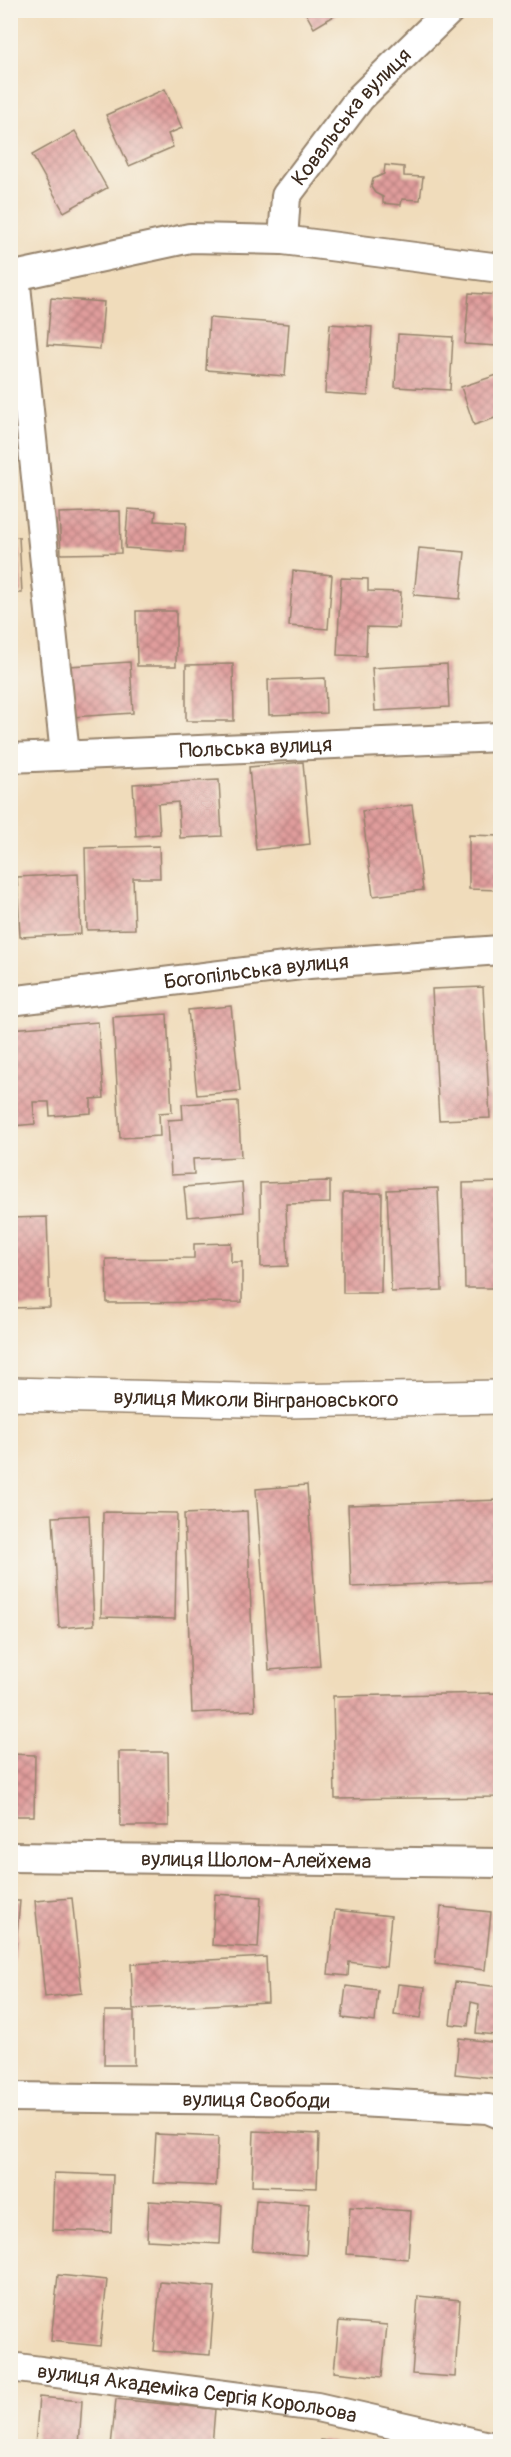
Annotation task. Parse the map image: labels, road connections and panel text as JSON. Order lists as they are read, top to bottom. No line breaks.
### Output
{"streets":{"main road":["вулиця Миколи Вінграновського"],"street":["Ковальська вулиця","Польська вулиця","Богопільська вулиця","вулиця Шолом-Алейхема","вулиця Свободи","вулиця Академіка Сергія Корольова"]}}
